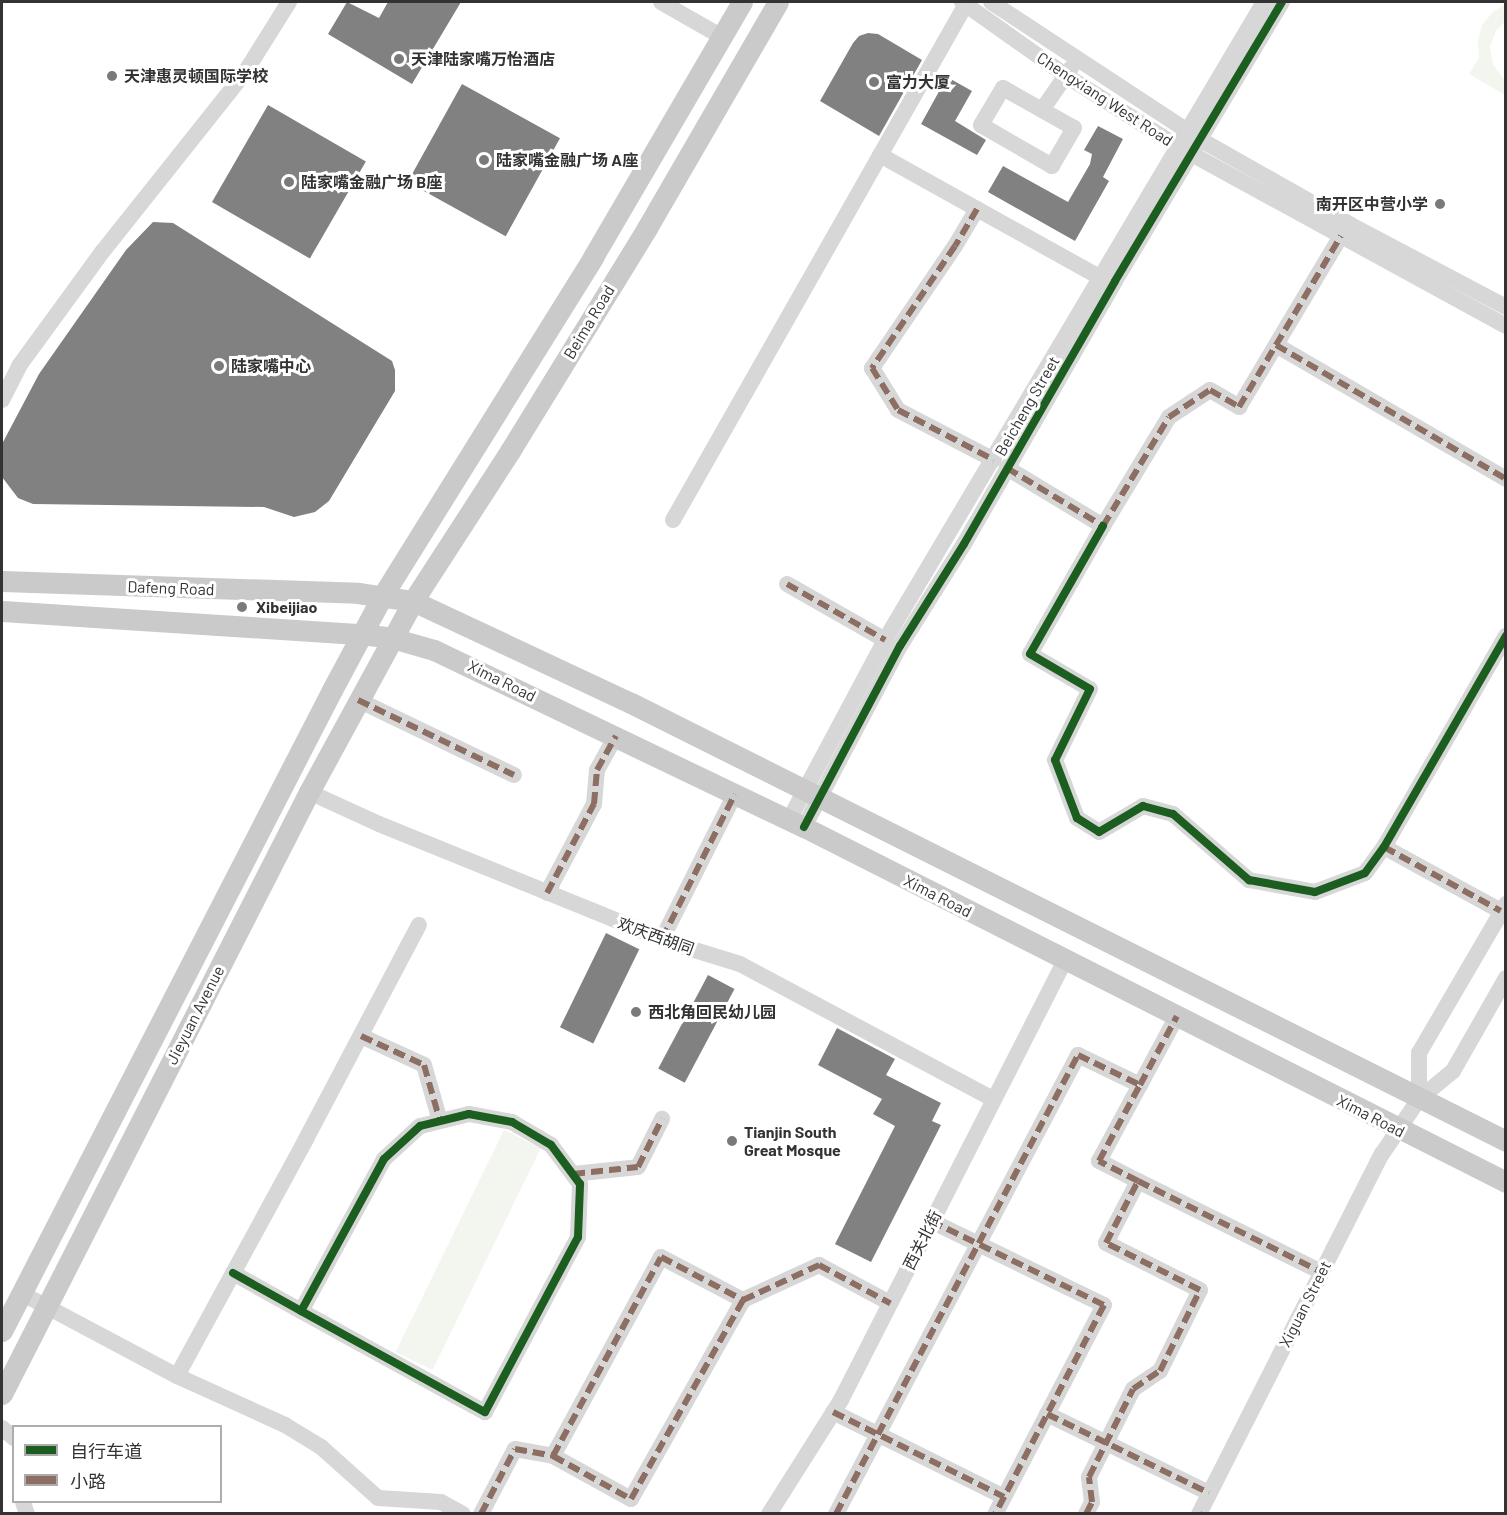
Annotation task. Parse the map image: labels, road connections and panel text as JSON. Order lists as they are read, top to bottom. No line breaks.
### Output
{"streets":{"main road":["Beima Road","Dafeng Road","Xima Road","Jieyuan Avenue"],"street":["Chengxiang West Road","Beicheng Street","欢庆西胡同","西关北街","Xiguan Street"]},"crossings":[["Chengxiang West Road","Beicheng Street"],["Beima Road","Dafeng Road"],["Beima Road","Xima Road"],["Beima Road","Jieyuan Avenue"],["Beicheng Street","Xima Road"],["Dafeng Road","Xima Road"],["Dafeng Road","Jieyuan Avenue"],["Xima Road","Jieyuan Avenue"],["Xima Road","西关北街"],["Xima Road","Xiguan Street"],["欢庆西胡同","Jieyuan Avenue"],["欢庆西胡同","西关北街"]],"places":["天津陆家嘴万怡酒店","天津惠灵顿国际学校","富力大厦","陆家嘴金融广场 A座","陆家嘴金融广场 B座","南开区中营小学","陆家嘴中心","Xibeijiao","西北角回民幼儿园","Tianjin South Great Mosque"],"legend":["自行车道","小路"]}
